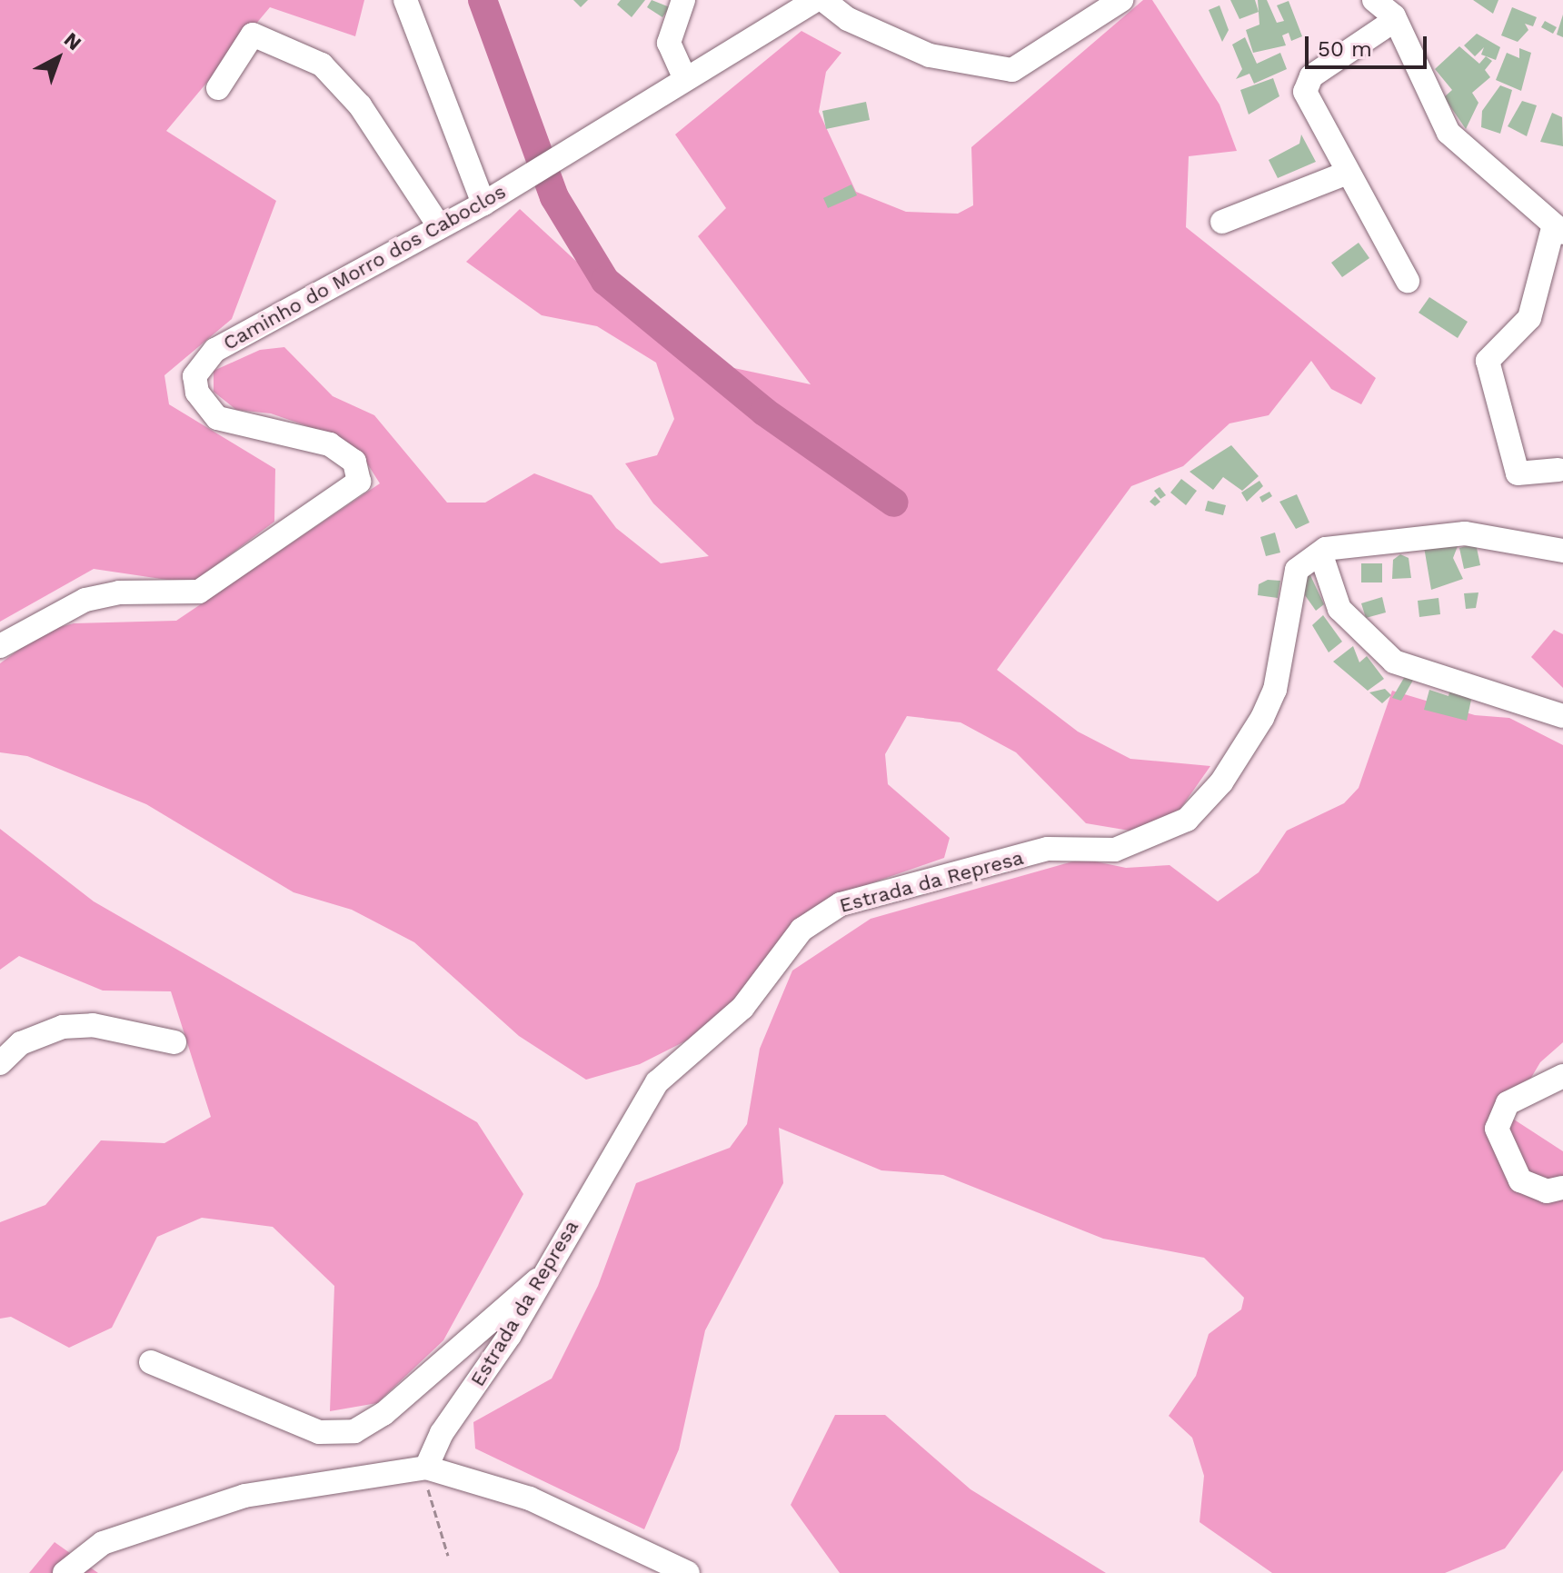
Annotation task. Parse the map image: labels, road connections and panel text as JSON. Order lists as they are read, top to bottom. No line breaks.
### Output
{"streets":{"street":["Caminho do Morro dos Caboclos","Estrada da Represa"]},"scale_bar":"50 m","north":"top right"}
